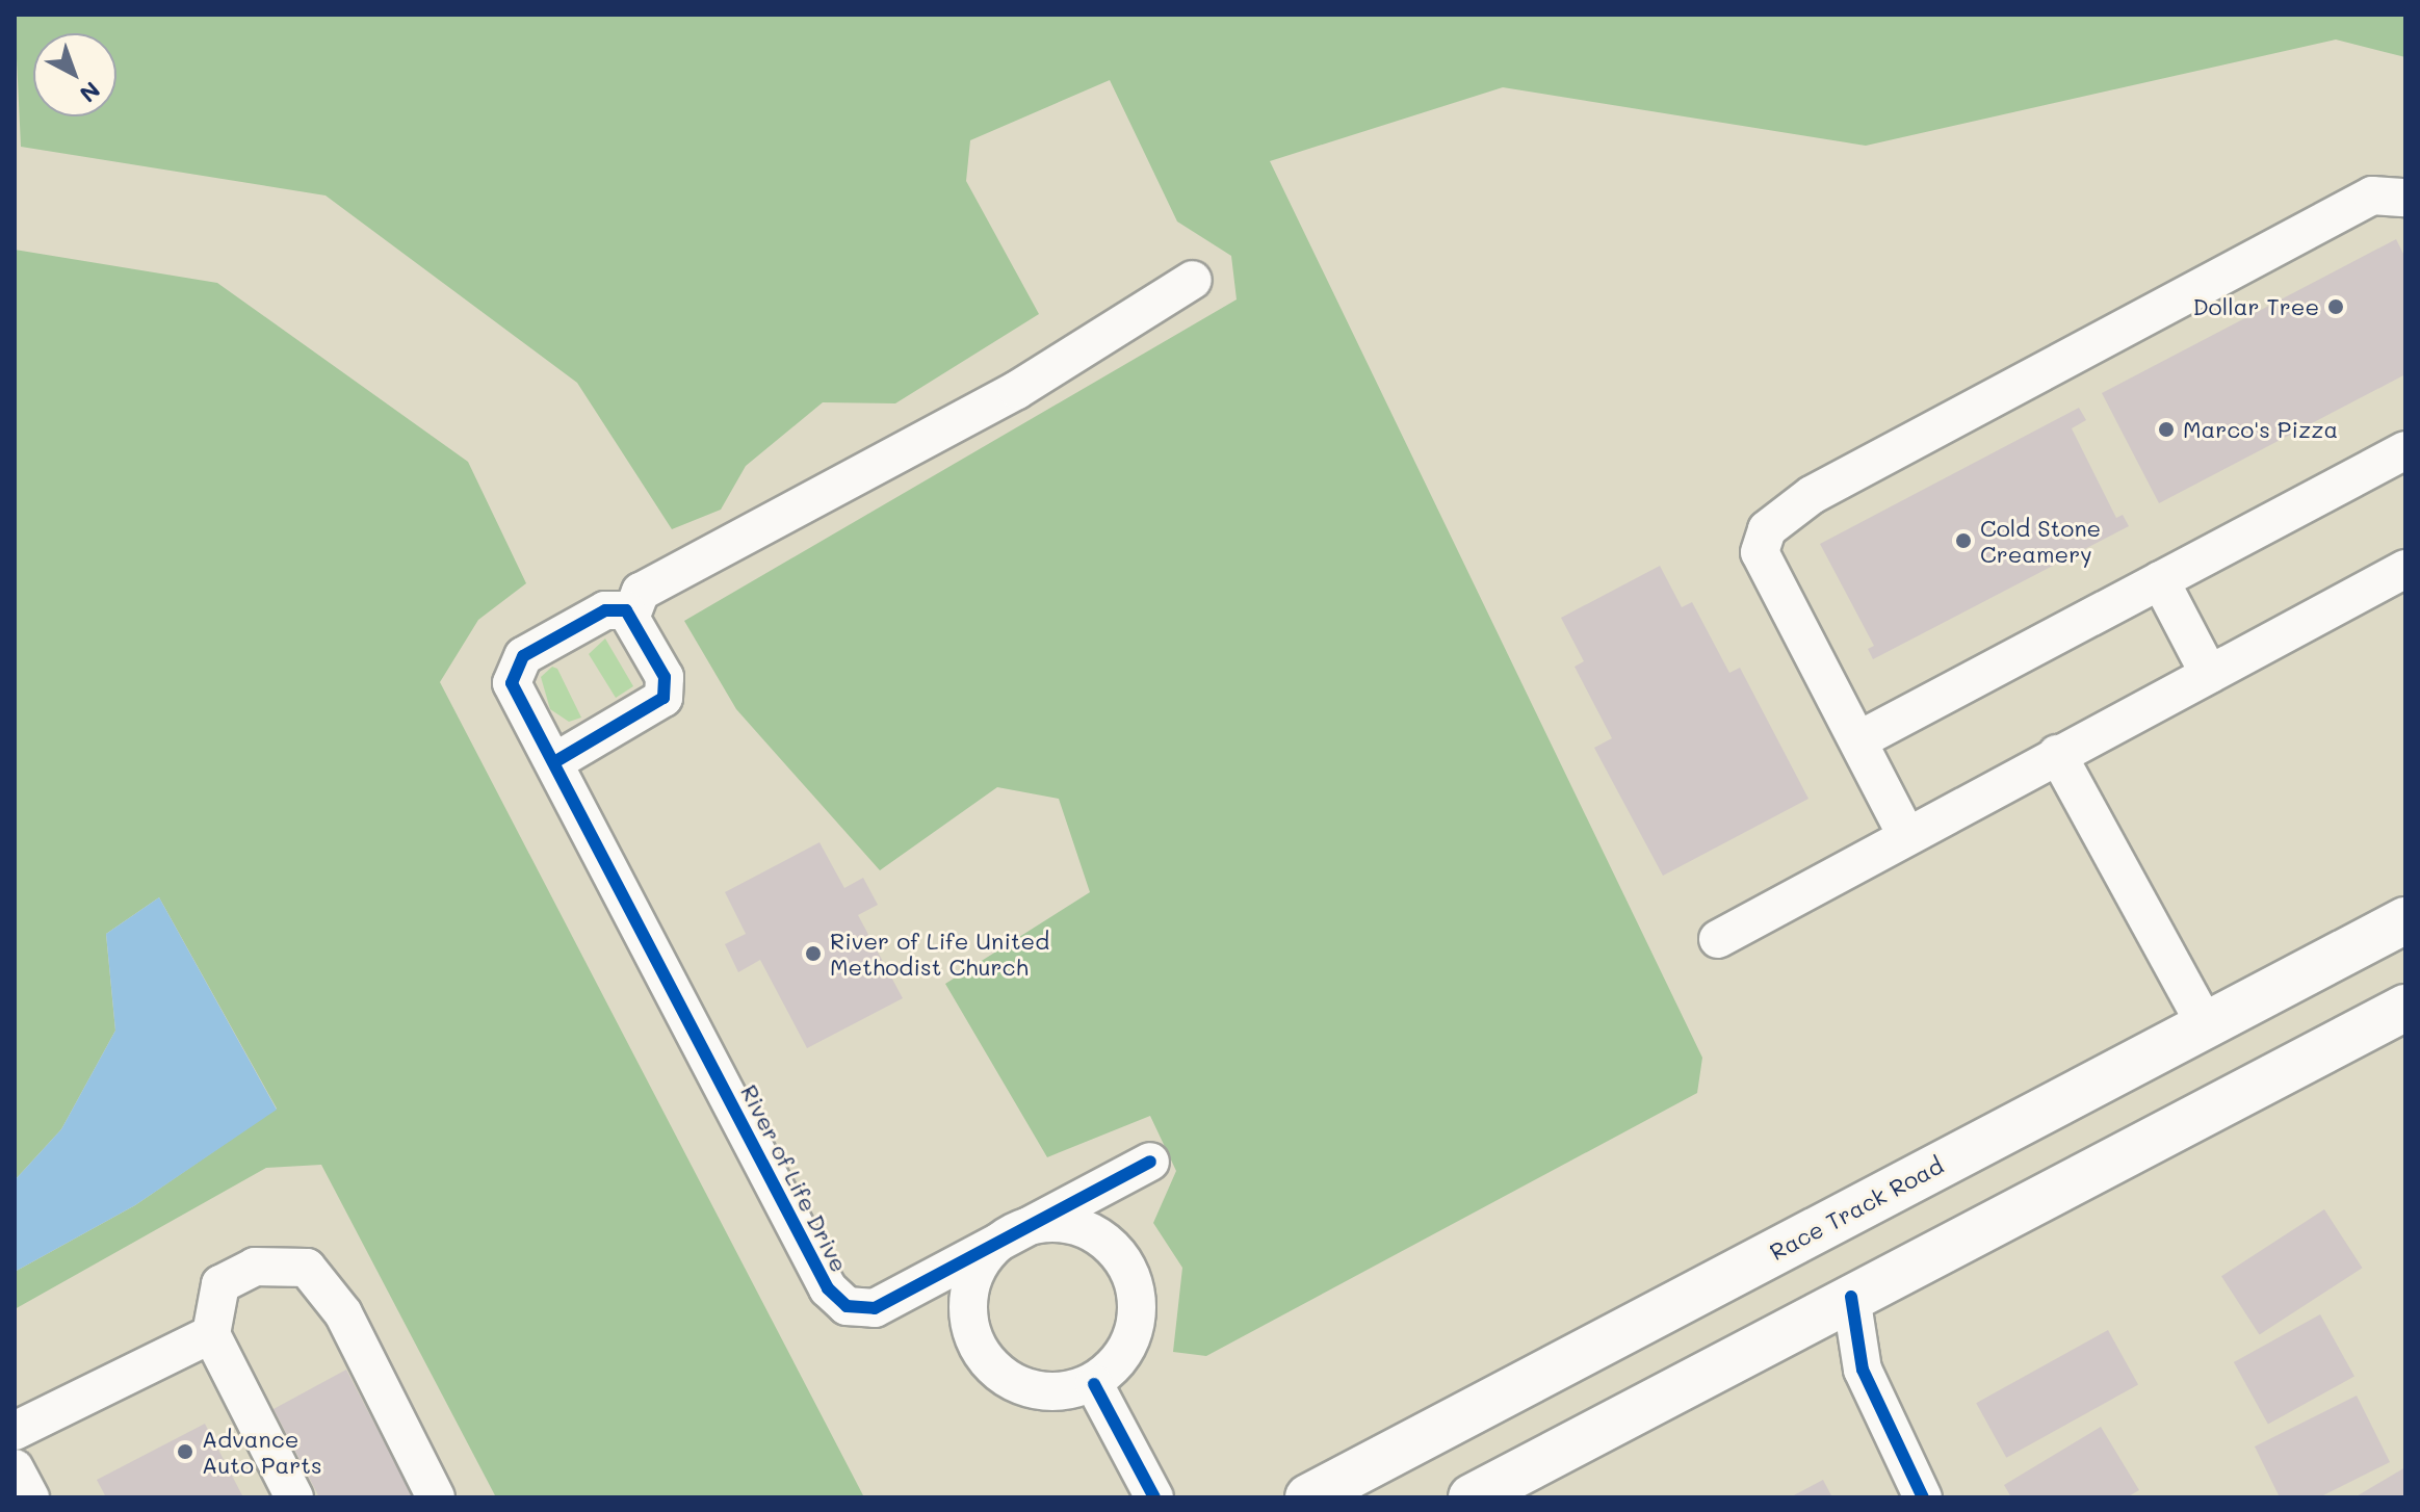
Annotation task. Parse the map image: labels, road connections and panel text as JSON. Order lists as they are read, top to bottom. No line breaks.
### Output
{"streets":{"main road":["Race Track Road"],"street":["River of Life Drive"]},"places":["Dollar Tree","Marco's Pizza","Cold Stone Creamery","River of Life United Methodist Church","Advance Auto Parts"],"north":"bottom right"}
